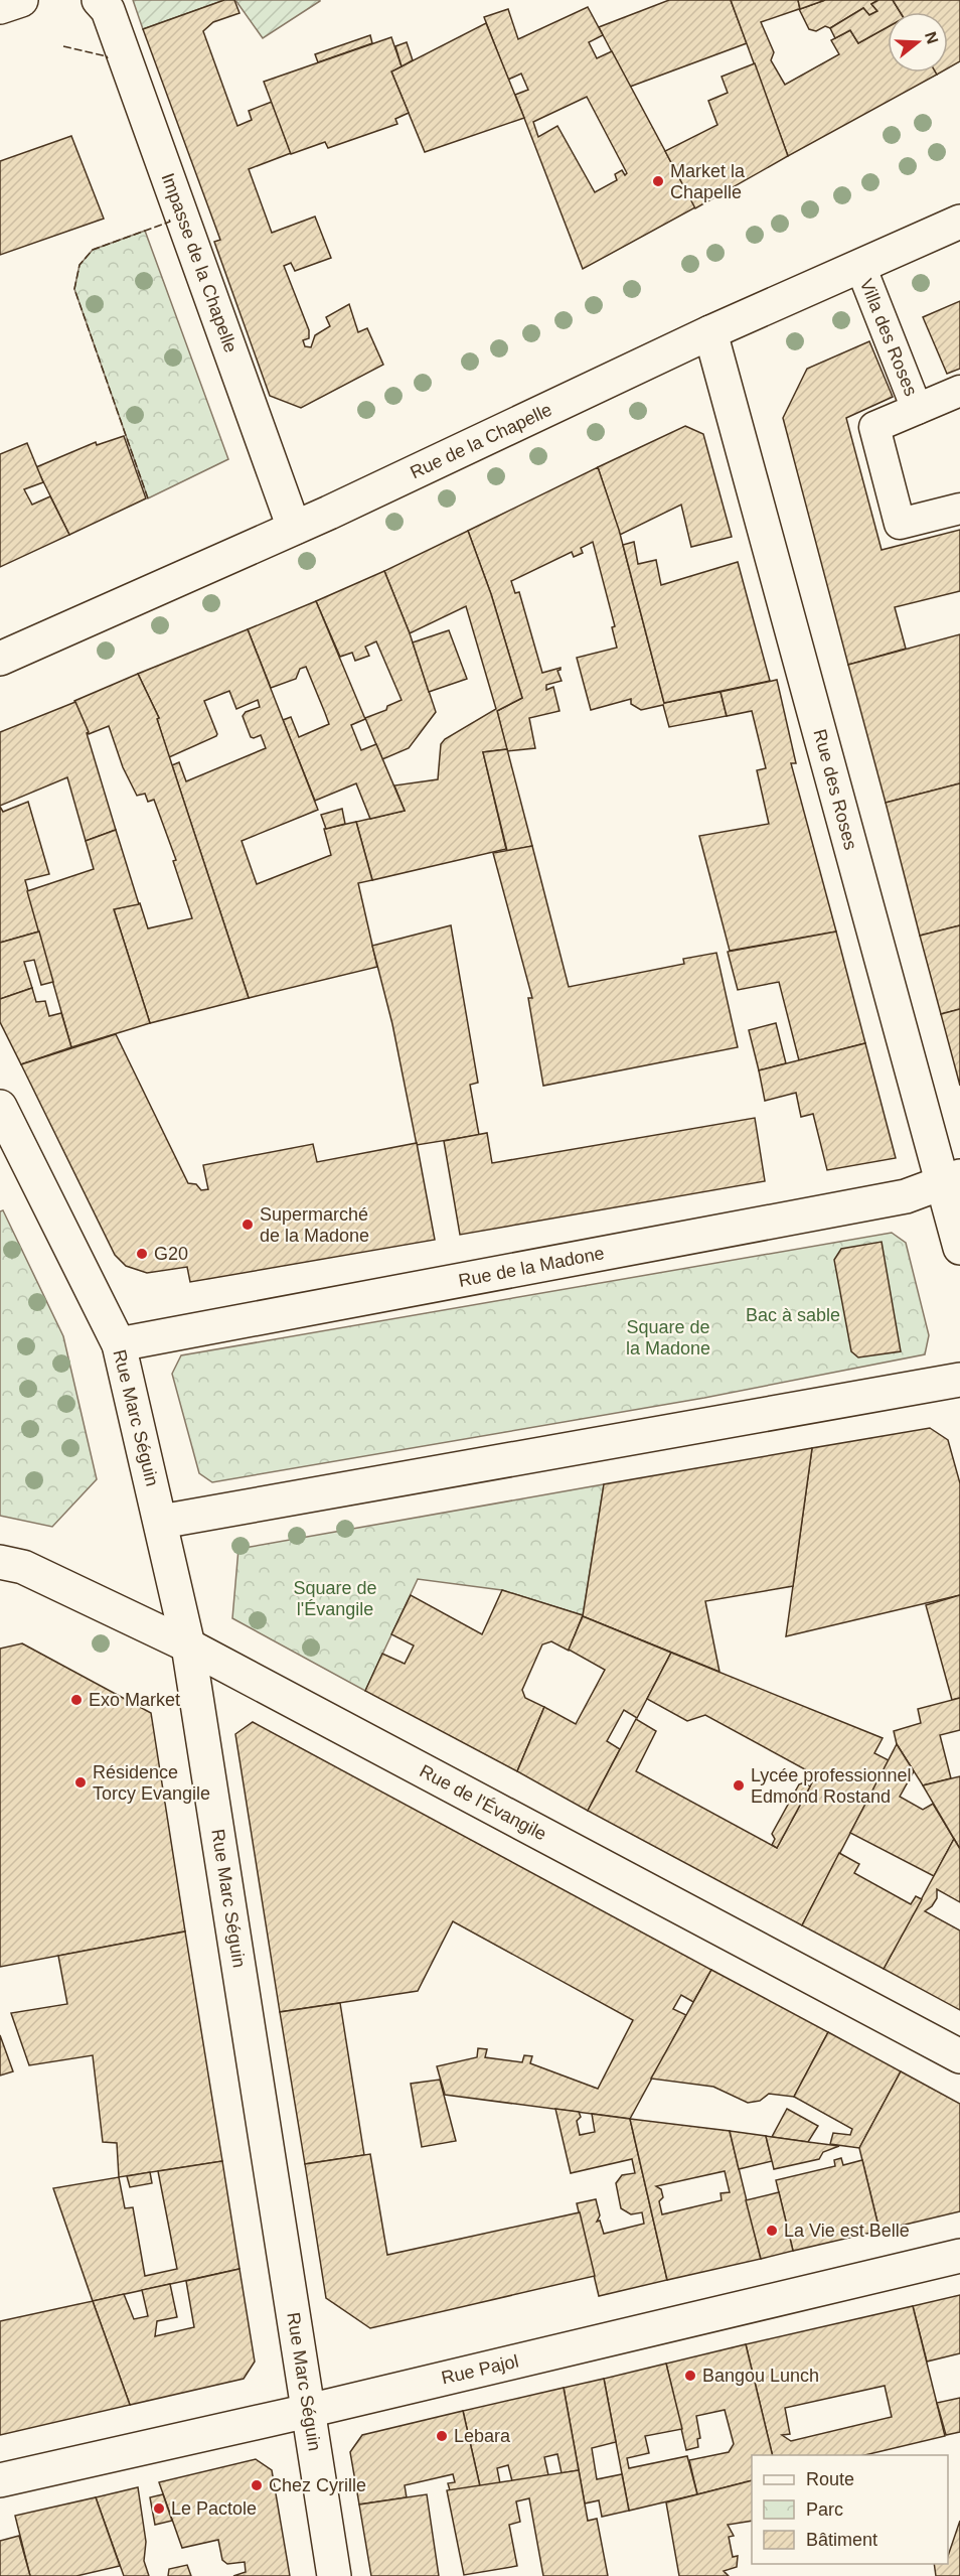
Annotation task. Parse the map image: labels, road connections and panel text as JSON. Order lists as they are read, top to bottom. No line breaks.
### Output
{"streets":{"street":["Impasse de la Chapelle","Villa des Roses","Rue de la Chapelle","Rue des Roses","Rue de la Madone","Rue Marc Séguin","Rue de l'Évangile","Rue Pajol"]},"crossings":[["Impasse de la Chapelle","Rue de la Chapelle"],["Villa des Roses","Rue de la Chapelle"],["Rue de la Chapelle","Rue des Roses"],["Rue des Roses","Rue de la Madone"],["Rue de la Madone","Rue Marc Séguin"],["Rue Marc Séguin","Rue de l'Évangile"],["Rue Marc Séguin","Rue Pajol"]],"parks":["Bac à sable","Square de la Madone","Square de l'Évangile"],"places":["Market la Chapelle","Supermarché de la Madone","G20","Exo Market","Résidence Torcy Evangile","Lycée professionnel Edmond Rostand","La Vie est Belle","Bangou Lunch","Lebara","Chez Cyrille","Le Pactole"],"legend":["Route","Parc","Bâtiment"],"north":"right"}
